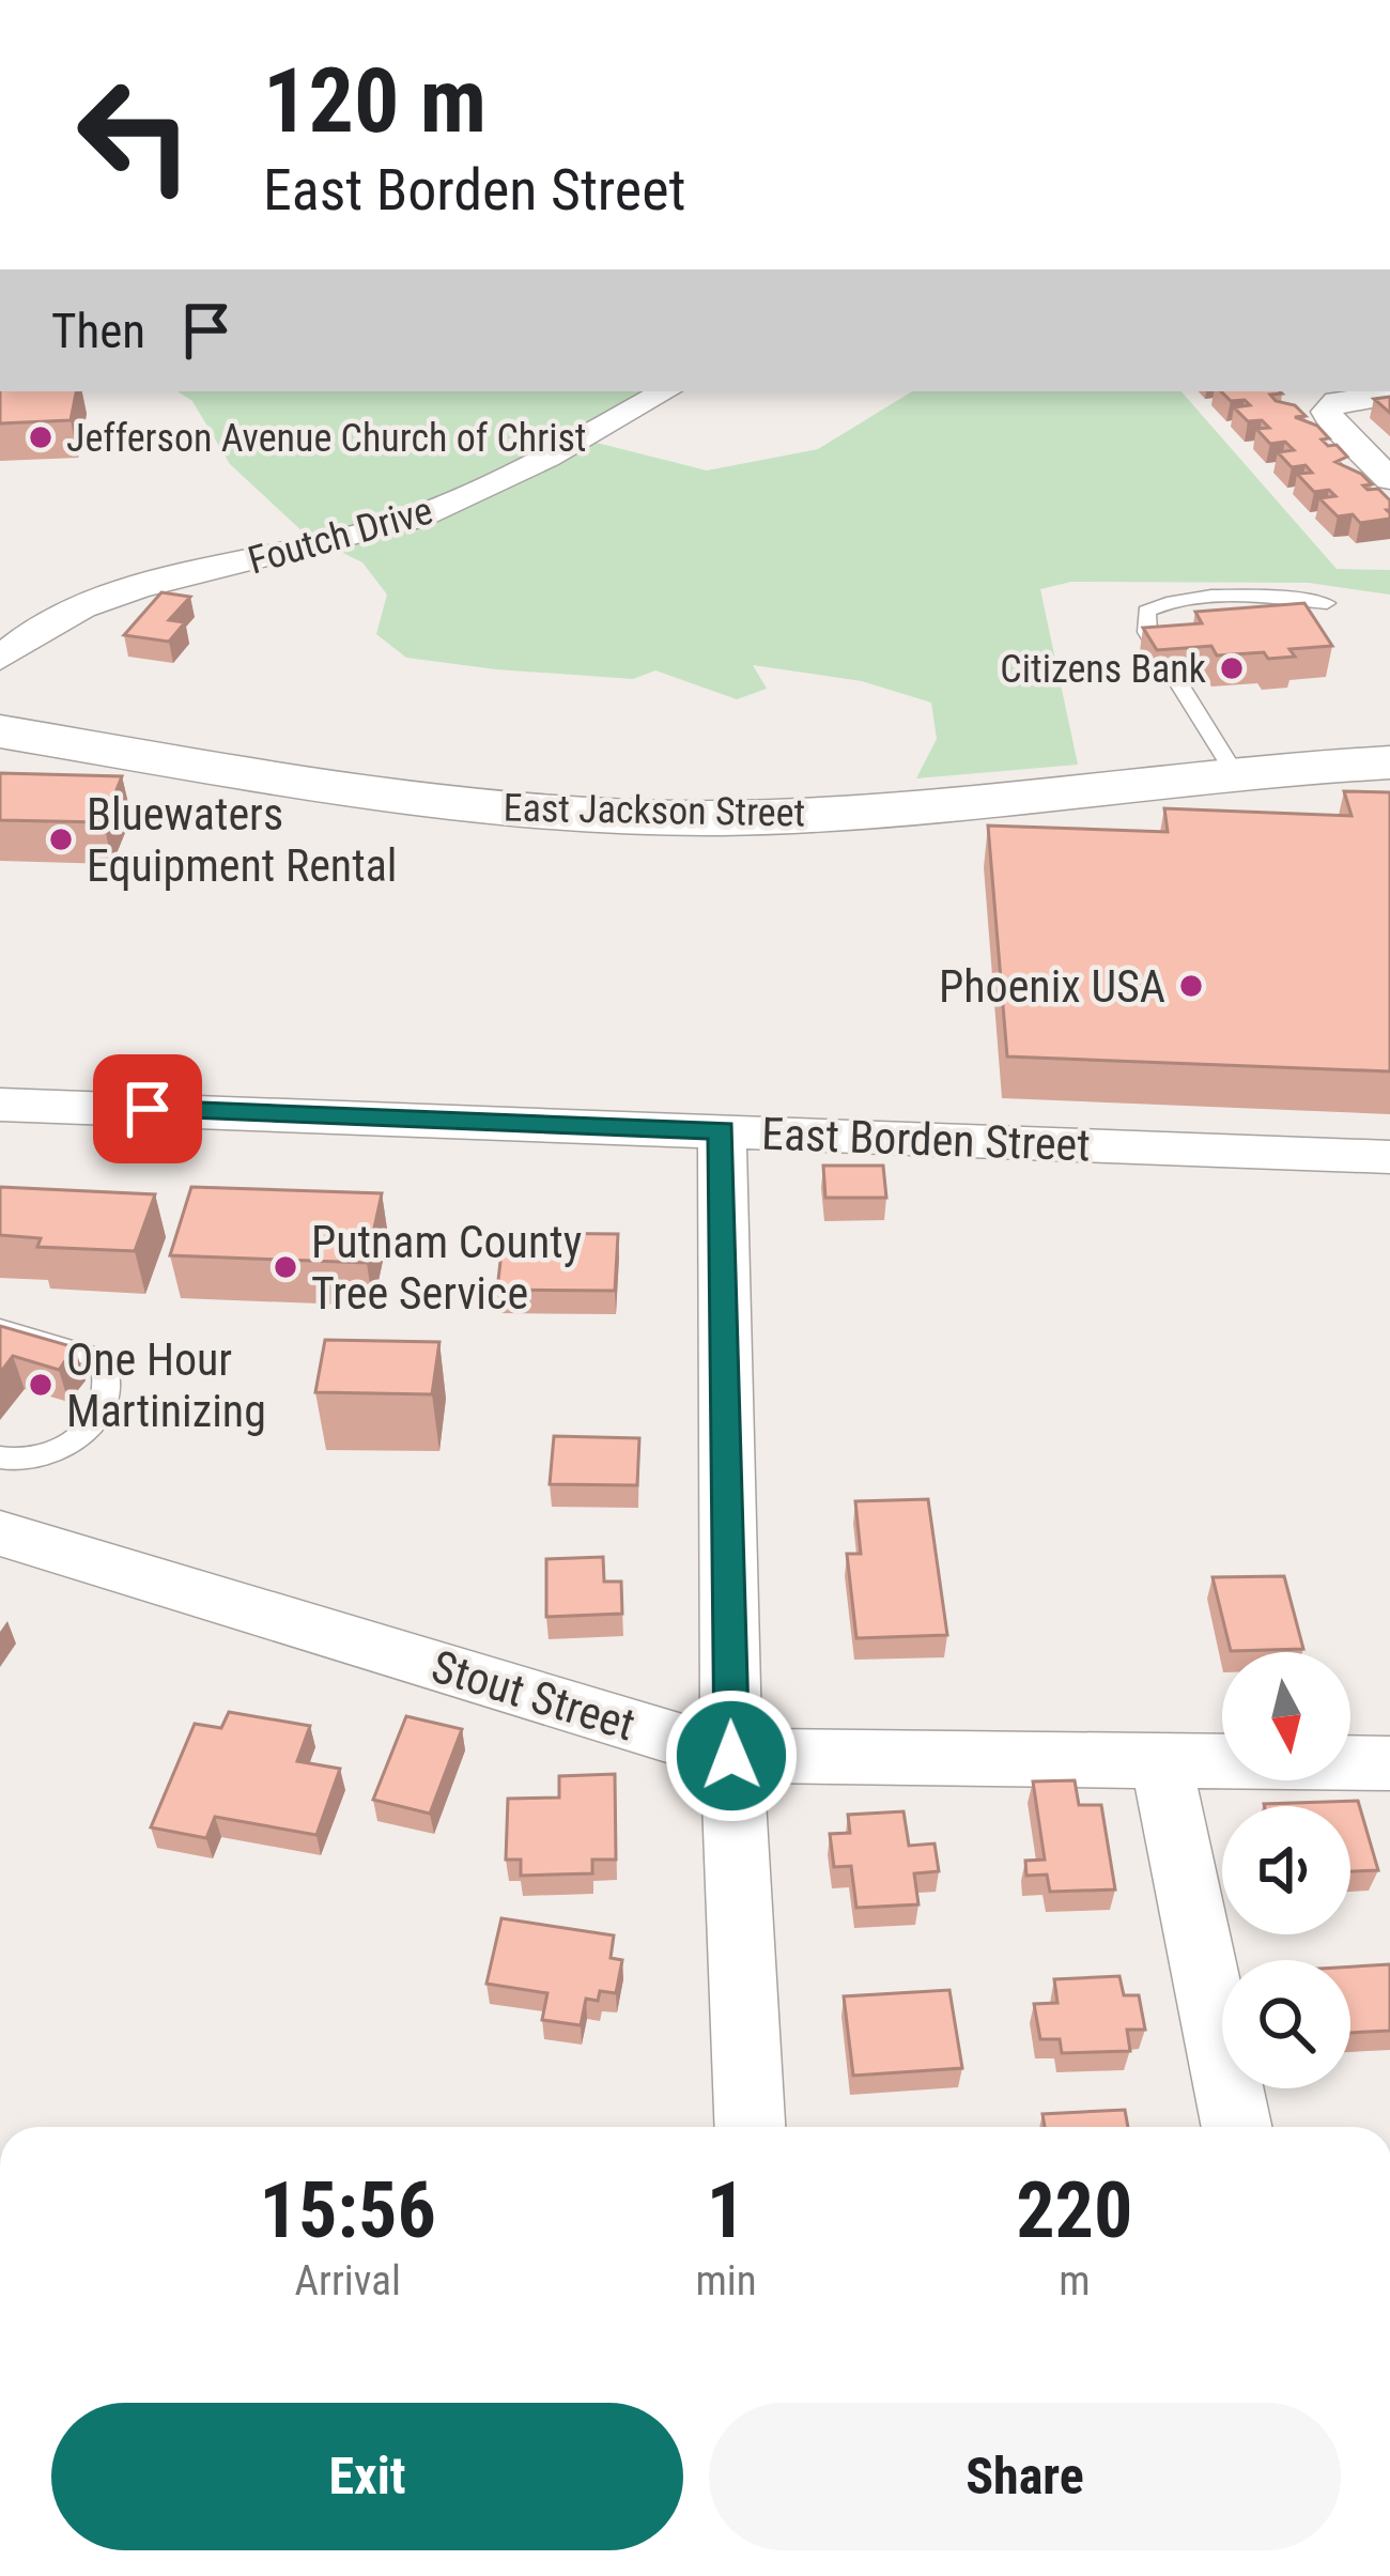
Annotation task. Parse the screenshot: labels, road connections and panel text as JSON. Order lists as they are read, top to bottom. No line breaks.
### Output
{"streets":{"street":["Foutch Drive","East Jackson Street","East Borden Street","Stout Street"]},"places":["Jefferson Avenue Church of Christ","Citizens Bank","Bluewaters Equipment Rental","Phoenix USA","Putnam County Tree Service","One Hour Martinizing"],"north":"bottom","page":{"turn":["120 m","East Borden Street"],"then":"Then","eta":["15:56","Arrival","1","min","220","m"],"buttons":["Exit","Share"]}}
